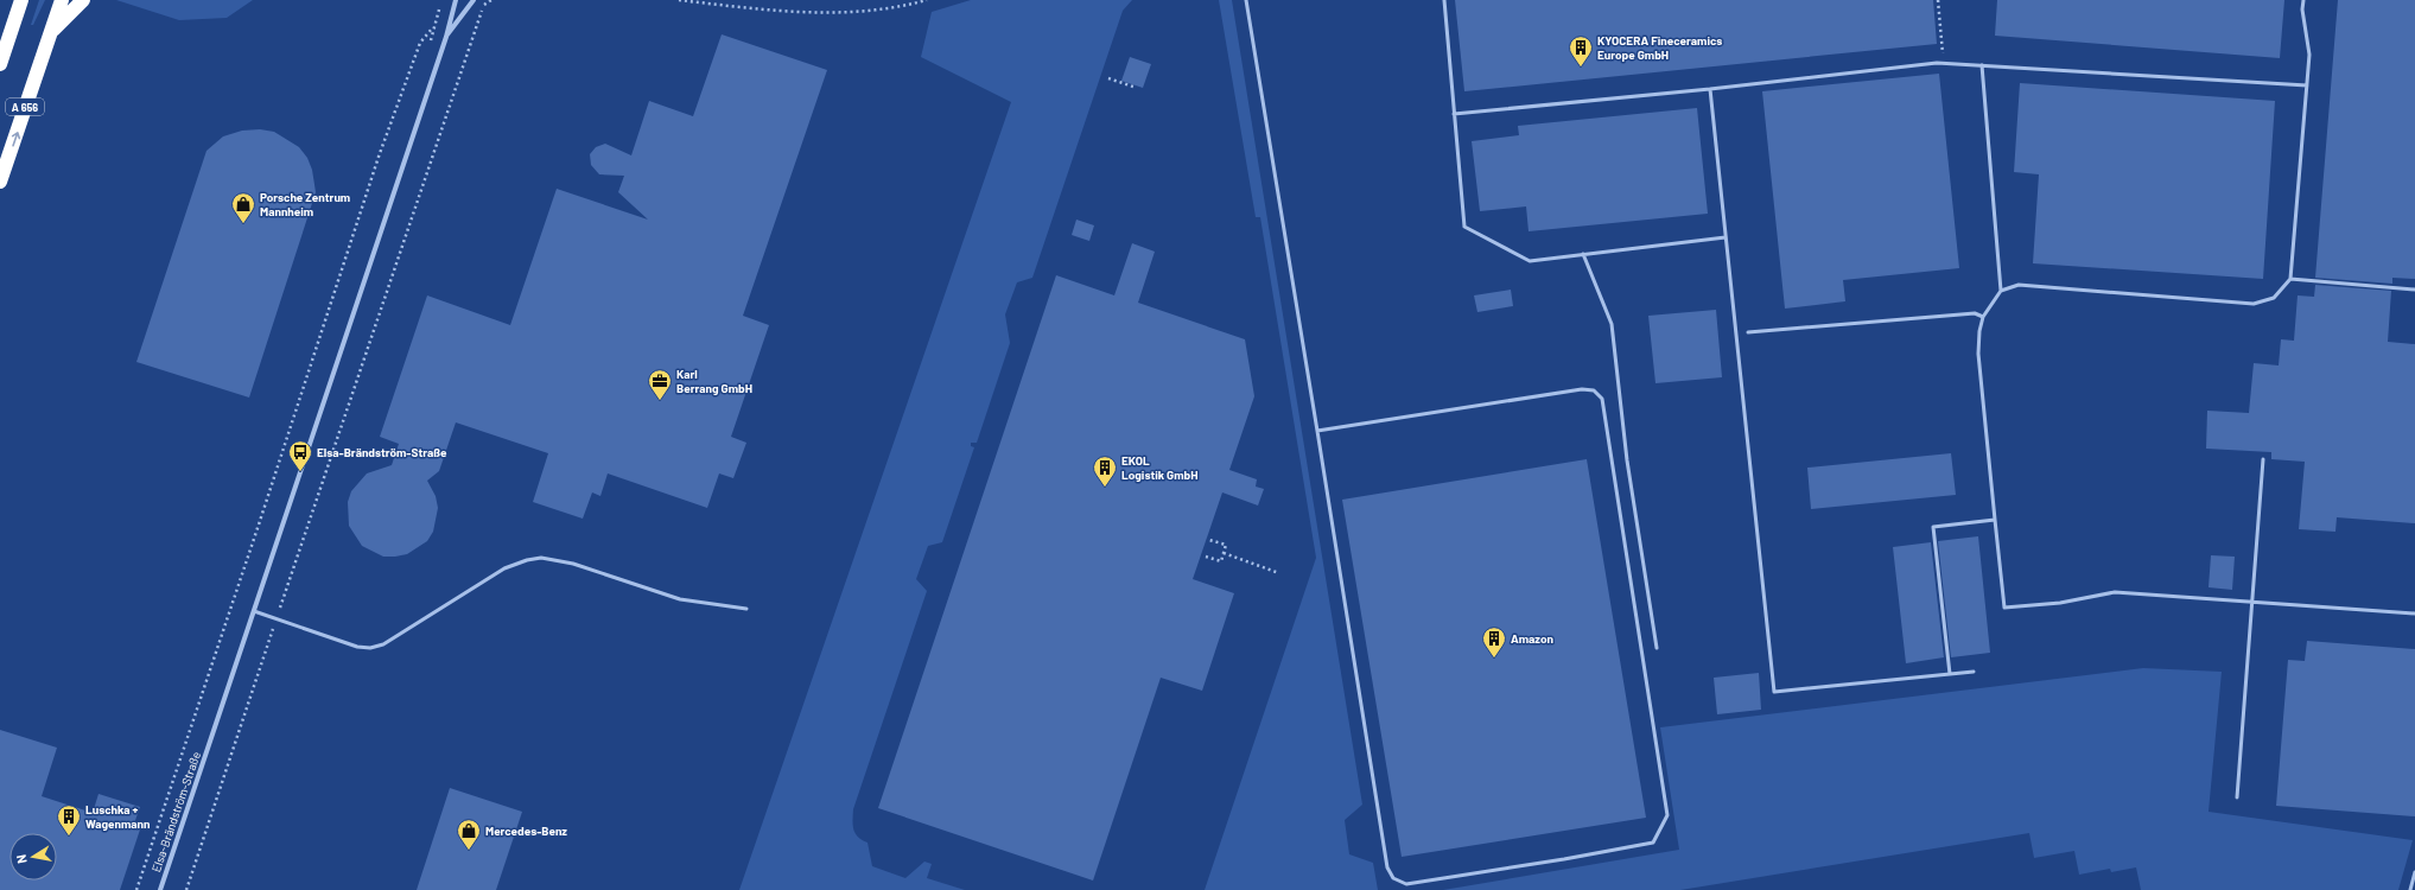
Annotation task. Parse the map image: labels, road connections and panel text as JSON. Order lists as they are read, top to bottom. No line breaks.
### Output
{"streets":{"highway":["A 656"],"street":["Elsa-Brändström-Straße"]},"places":{"building":["KYOCERA Fineceramics Europe GmbH","EKOL Logistik GmbH","Amazon","Luschka + Wagenmann"],"shop":["Porsche Zentrum Mannheim","Mercedes-Benz"],"office":["Karl Berrang GmbH"],"bus stop":["Elsa-Brändström-Straße"]},"north":"left"}
